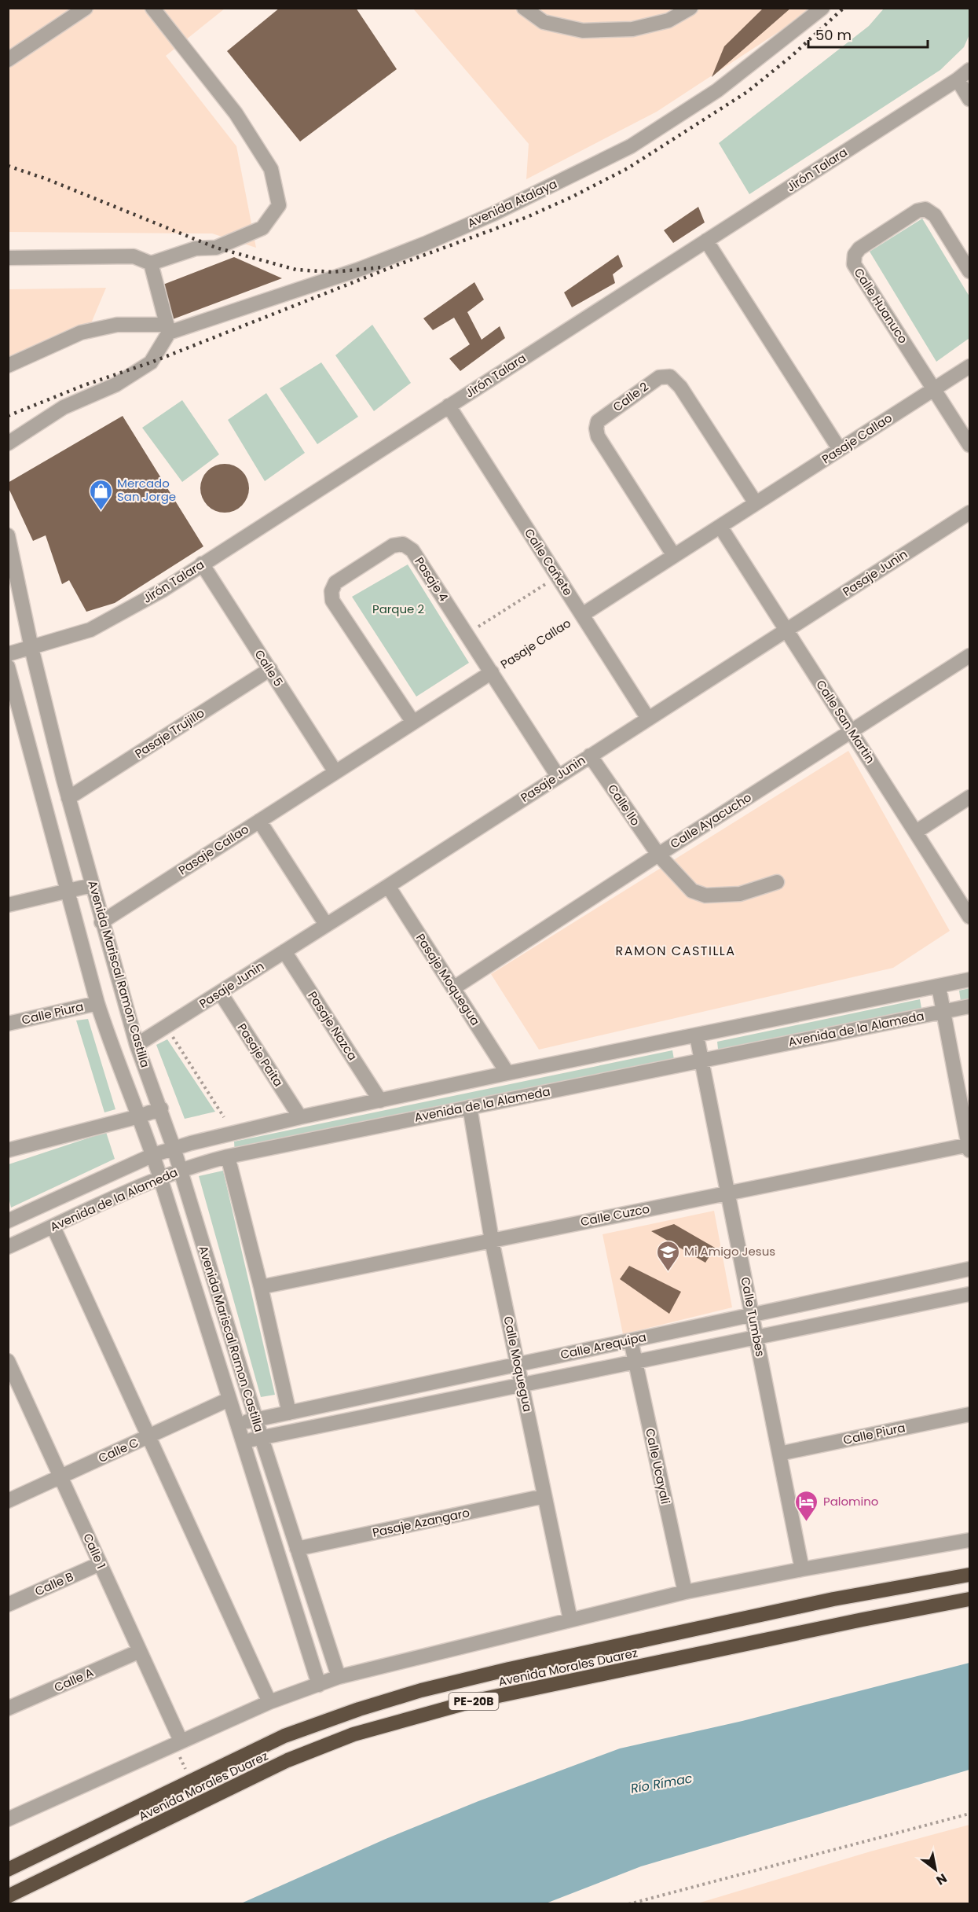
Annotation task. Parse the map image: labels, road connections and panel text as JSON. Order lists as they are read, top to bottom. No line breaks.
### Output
{"streets":{"highway":["Avenida Morales Duarez","PE-20B"],"street":["Jirón Talara","Avenida Atalaya","Calle Huanuco","Calle 2","Pasaje Callao","Calle Cañete","Pasaje Junin","Pasaje 4","Calle 5","Calle San Martin","Pasaje Trujillo","Calle Ilo","Calle Ayacucho","Avenida Mariscal Ramon Castilla","Pasaje Moquegua","Calle Piura","Pasaje Nazca","Avenida de la Alameda","Pasaje Paita","Calle Cuzco","Calle Tumbes","Calle Arequipa","Calle Moquegua","Calle C","Calle Ucayali","Pasaje Azangaro","Calle 1","Calle B","Calle A"]},"crossings":[["Jirón Talara","Calle Cañete"],["Jirón Talara","Calle 5"],["Jirón Talara","Avenida Mariscal Ramon Castilla"],["Calle Huanuco","Pasaje Callao"],["Calle 2","Pasaje Callao"],["Pasaje Callao","Calle Cañete"],["Pasaje Callao","Pasaje 4"],["Pasaje Callao","Calle 5"],["Pasaje Callao","Calle San Martin"],["Pasaje Callao","Avenida Mariscal Ramon Castilla"],["Calle Cañete","Pasaje Junin"],["Pasaje Junin","Pasaje 4"],["Pasaje Junin","Calle San Martin"],["Pasaje Junin","Calle Ilo"],["Pasaje Junin","Avenida Mariscal Ramon Castilla"],["Pasaje Junin","Pasaje Moquegua"],["Pasaje Junin","Pasaje Nazca"],["Pasaje Junin","Pasaje Paita"],["Calle 5","Pasaje Trujillo"],["Calle San Martin","Calle Ayacucho"],["Pasaje Trujillo","Avenida Mariscal Ramon Castilla"],["Calle Ilo","Calle Ayacucho"],["Calle Ayacucho","Pasaje Moquegua"],["Avenida Mariscal Ramon Castilla","Calle Piura"],["Avenida Mariscal Ramon Castilla","Avenida de la Alameda"],["Avenida Mariscal Ramon Castilla","Calle Arequipa"],["Avenida Mariscal Ramon Castilla","Calle C"],["Avenida Mariscal Ramon Castilla","Pasaje Azangaro"],["Pasaje Moquegua","Avenida de la Alameda"],["Calle Piura","Calle Tumbes"],["Pasaje Nazca","Avenida de la Alameda"],["Avenida de la Alameda","Pasaje Paita"],["Avenida de la Alameda","Calle Tumbes"],["Avenida de la Alameda","Calle Moquegua"],["Calle Cuzco","Calle Tumbes"],["Calle Cuzco","Calle Moquegua"],["Calle Tumbes","Calle Arequipa"],["Calle Arequipa","Calle Moquegua"],["Calle Arequipa","Calle Ucayali"],["Calle Moquegua","Pasaje Azangaro"],["Calle C","Calle 1"],["Calle 1","Calle B"],["Calle 1","Calle A"]],"districts":["RAMON CASTILLA"],"water":["Río Rímac"],"parks":["Parque 2"],"places":{"shop":["Mercado San Jorge"],"school or university":["Mi Amigo Jesus"],"hotel":["Palomino"]},"scale_bar":"50 m","north":"bottom right"}
